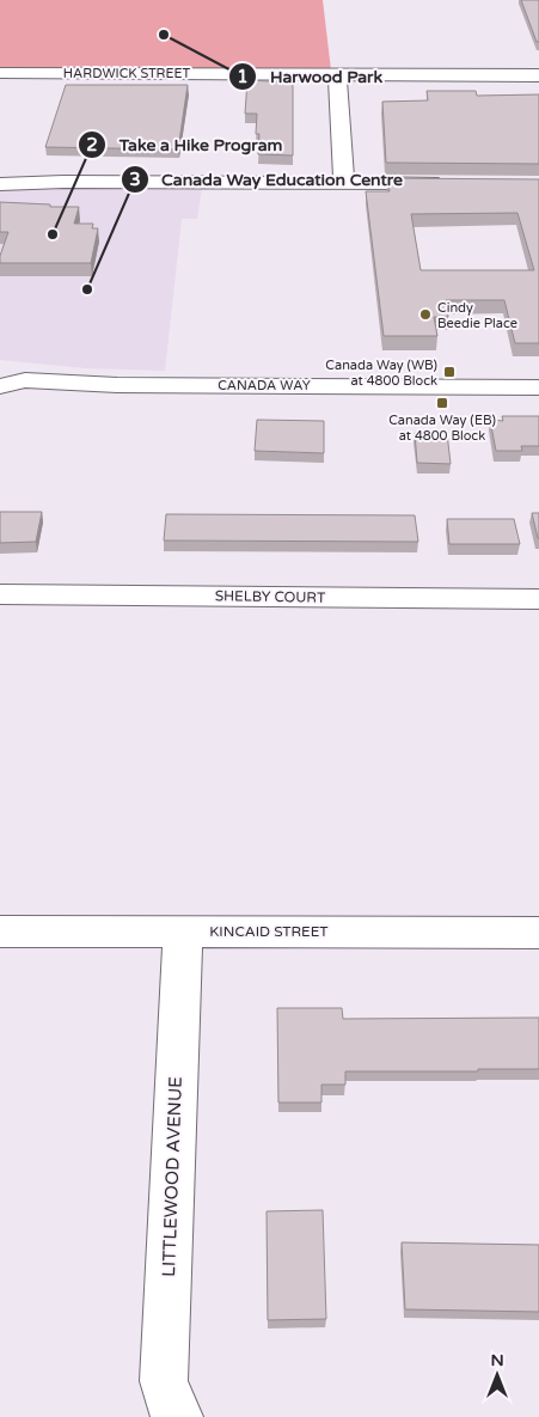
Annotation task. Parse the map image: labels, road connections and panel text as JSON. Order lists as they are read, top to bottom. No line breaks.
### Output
{"streets":{"street":["HARDWICK STREET","CANADA WAY","SHELBY COURT","KINCAID STREET","LITTLEWOOD AVENUE"]},"crossings":[["KINCAID STREET","LITTLEWOOD AVENUE"]],"places":{"other":["Harwood Park","Take a Hike Program","Canada Way Education Centre","Cindy Beedie Place"],"transit":["Canada Way (WB) at 4800 Block","Canada Way (EB) at 4800 Block"]},"north":"top"}
